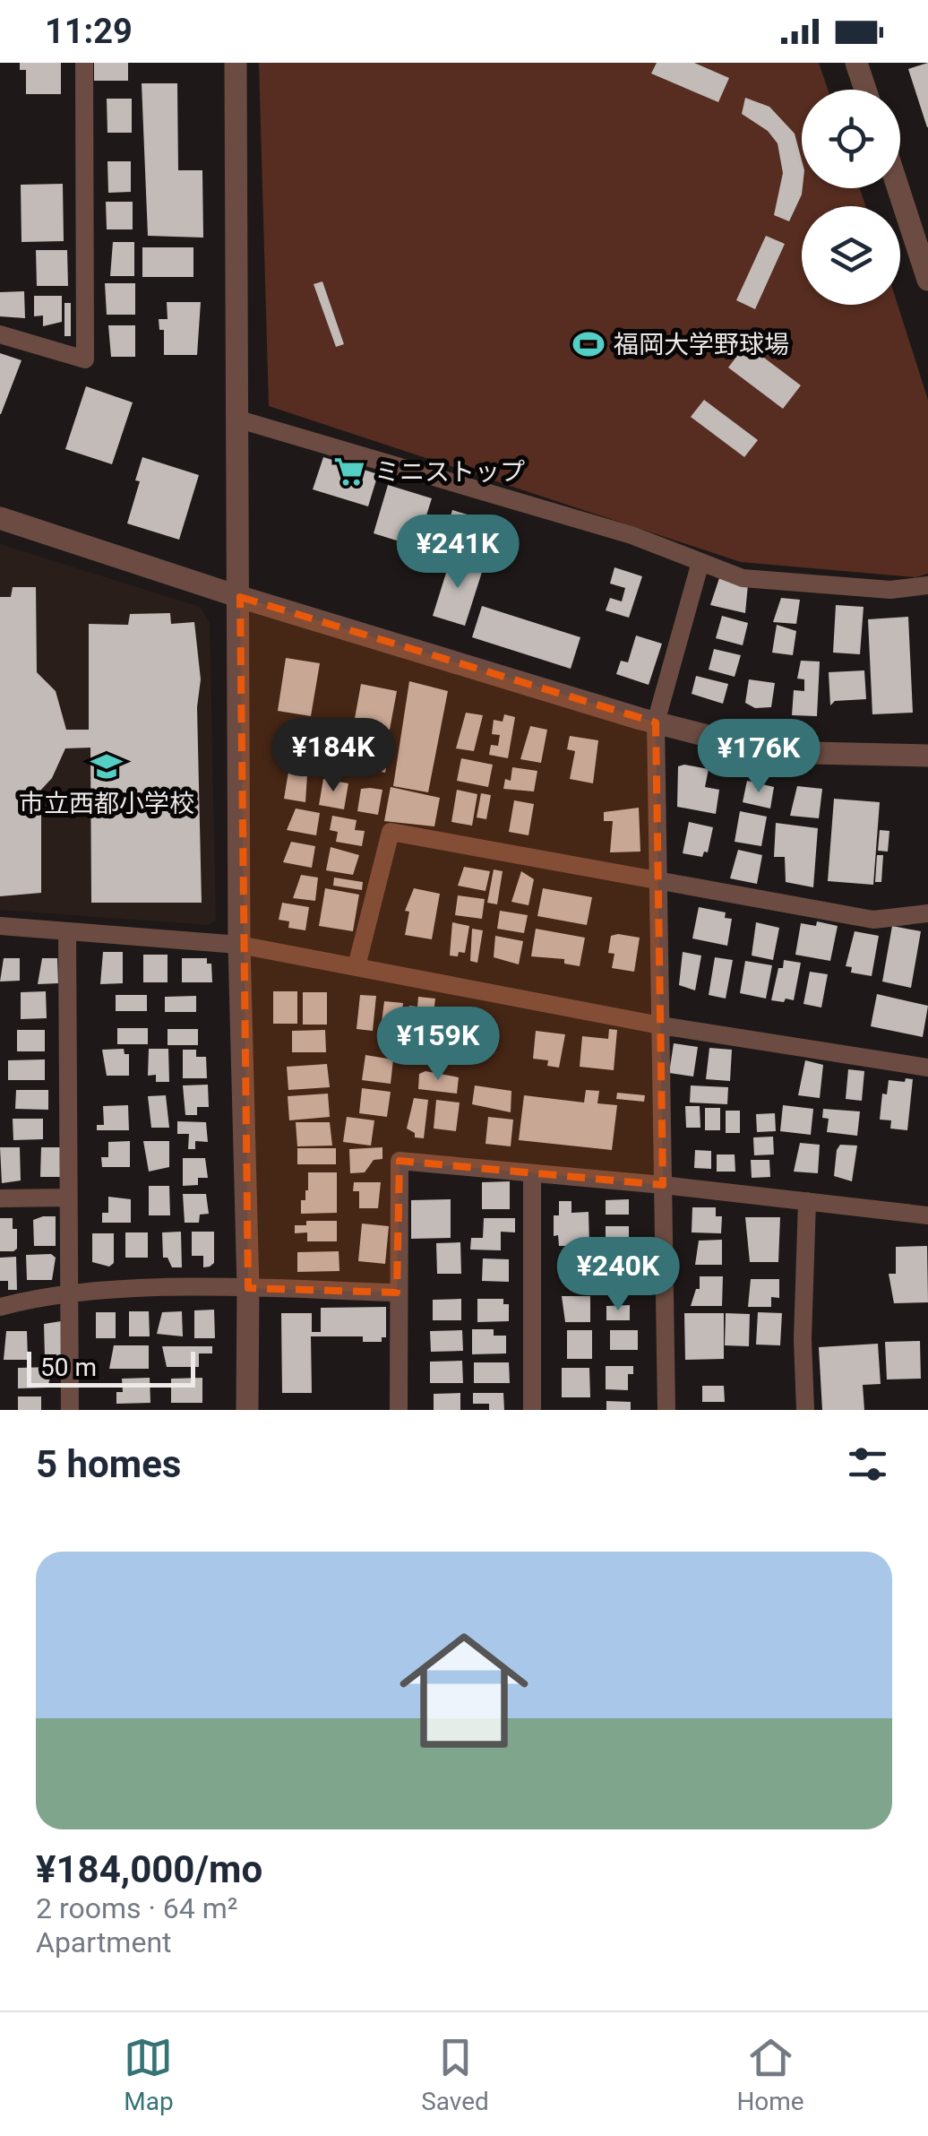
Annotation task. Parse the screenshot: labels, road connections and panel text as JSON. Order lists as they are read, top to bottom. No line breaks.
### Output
{"places":{"sports":["福岡大学野球場"],"supermarket":["ミニストップ"],"school or university":["市立西都小学校"]},"scale_bar":"50 m","page":{"status":"11:29","price":["¥241K","¥184K","¥176K","¥159K","¥240K"],"scale":"50 m","heading":"5 homes","list":[{"name":"¥184,000/mo","note":"2 rooms · 64 m² · Apartment"}],"tabs":["Map","Saved","Home"]}}
